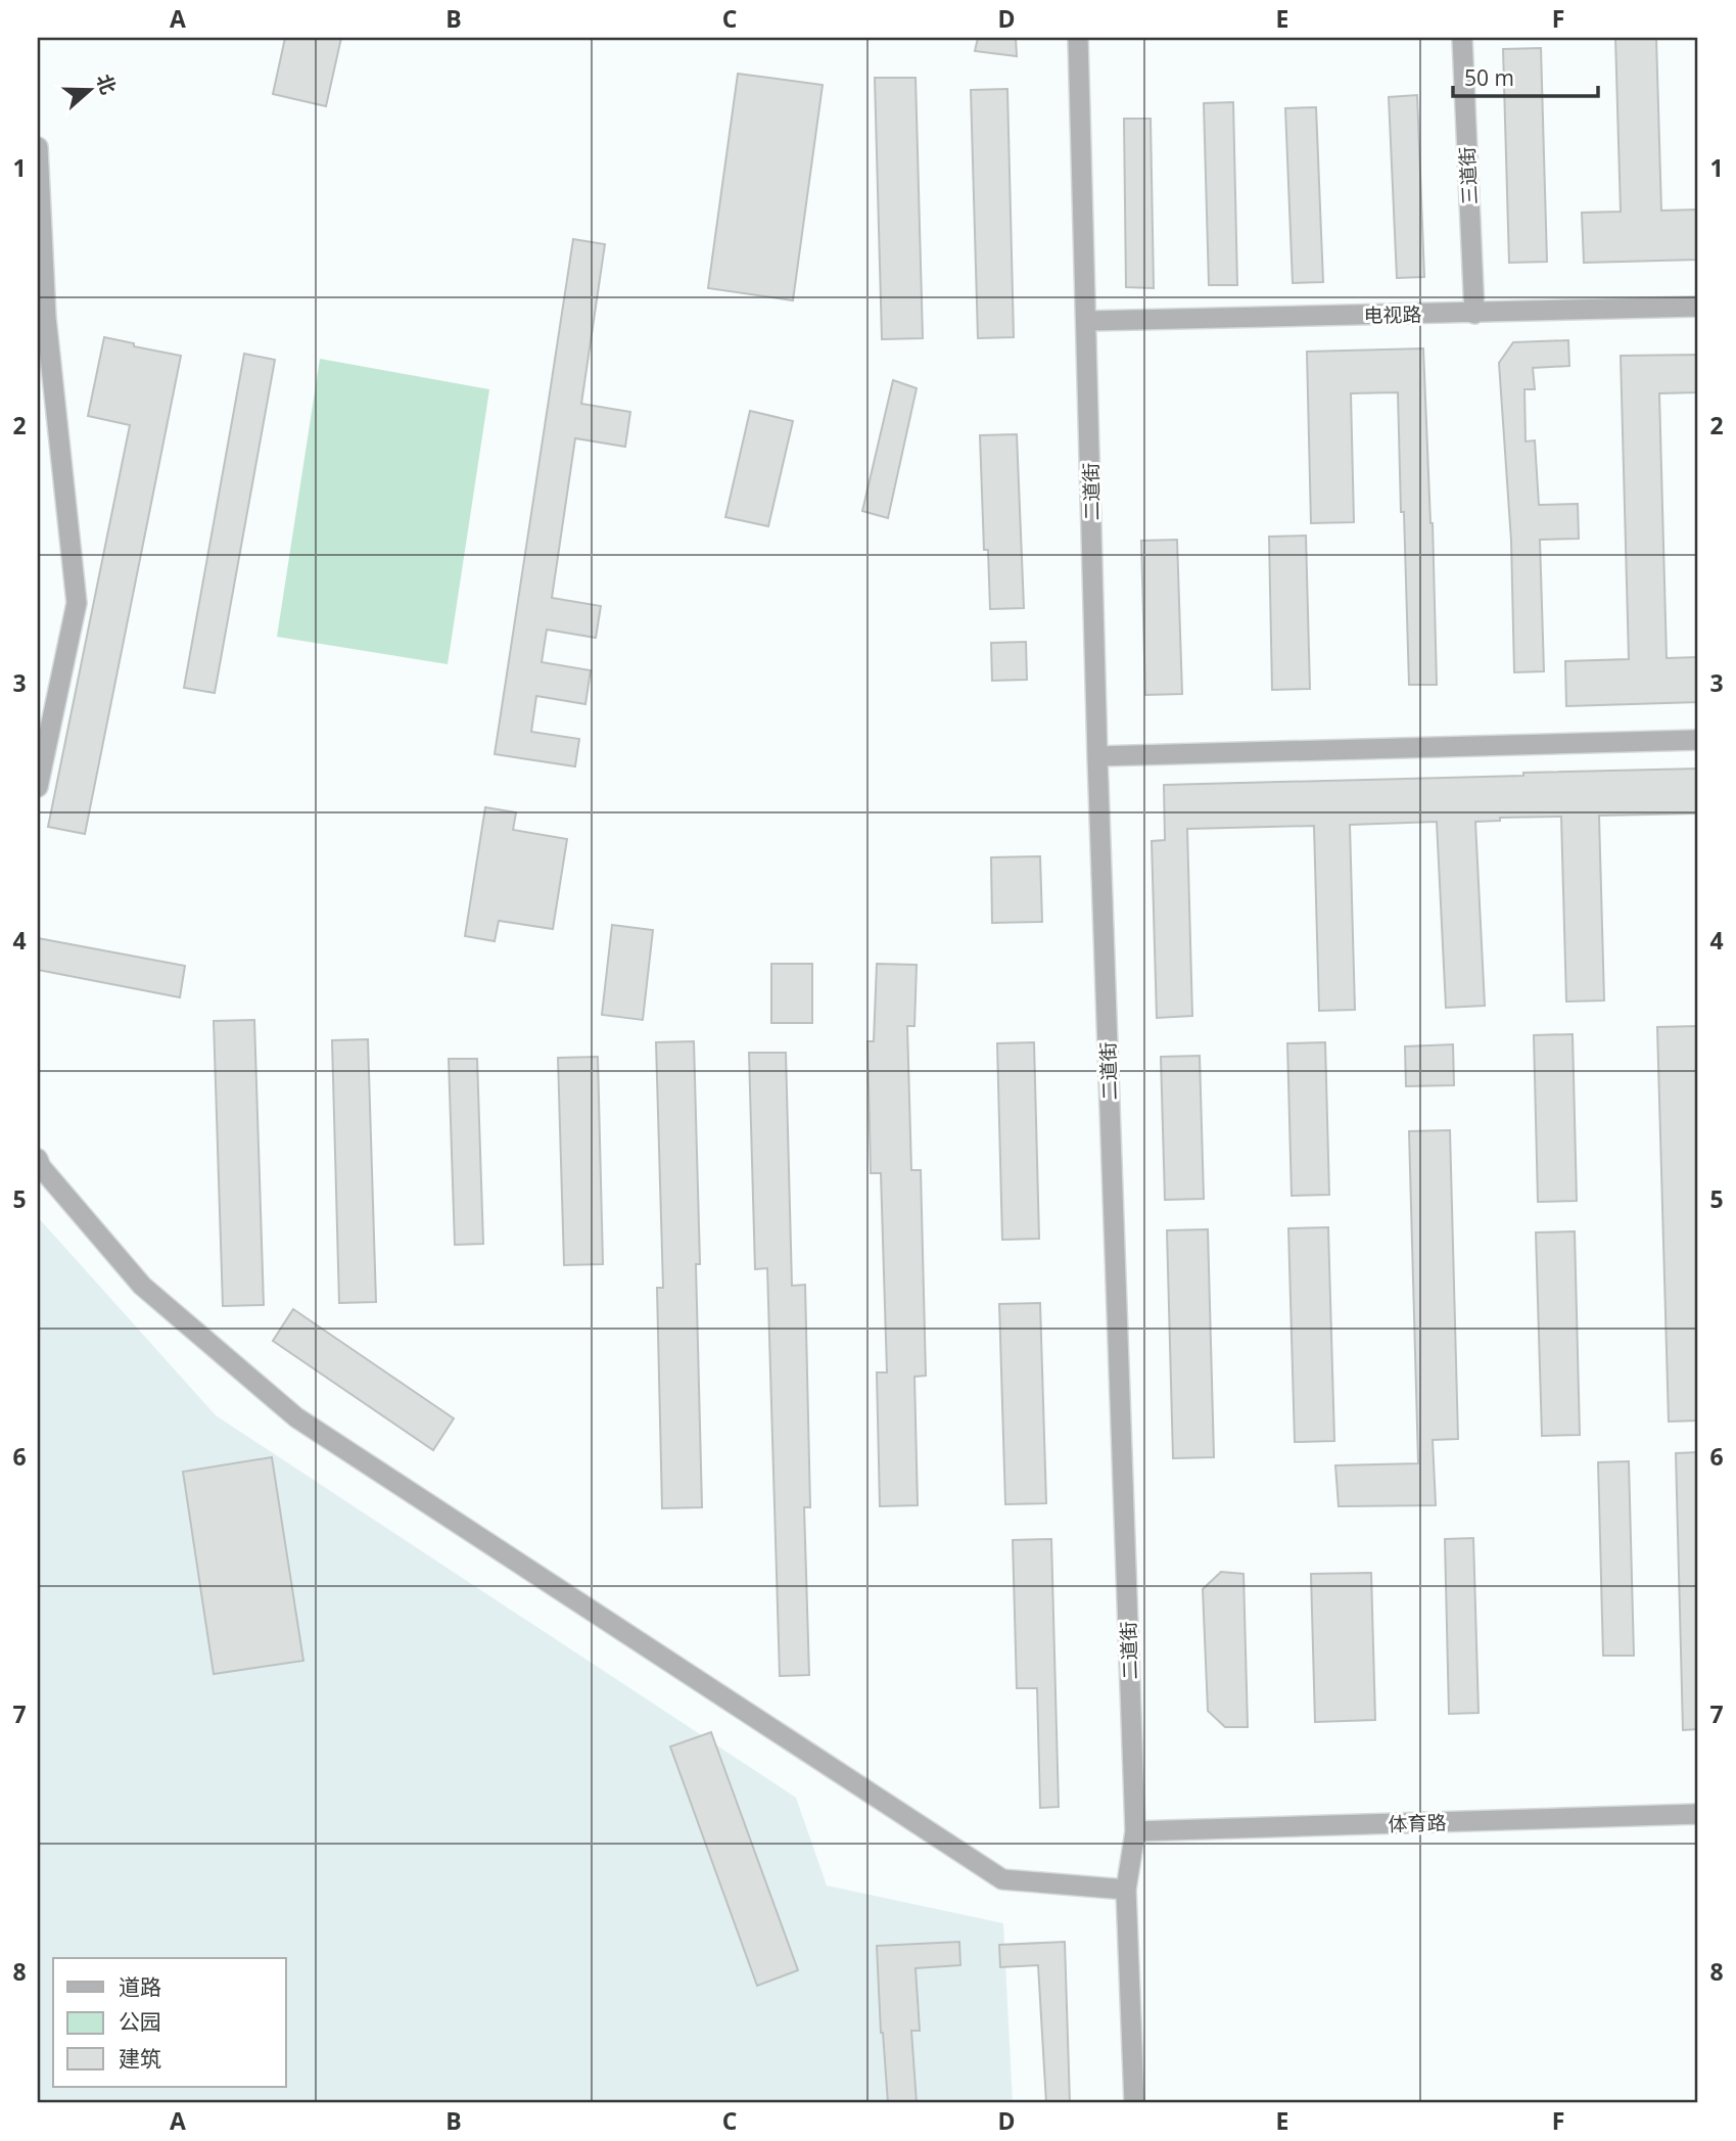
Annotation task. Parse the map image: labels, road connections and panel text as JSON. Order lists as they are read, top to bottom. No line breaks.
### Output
{"streets":{"street":["三道街","电视路","二道街","体育路"]},"crossings":[["三道街","电视路"],["电视路","二道街"],["二道街","体育路"]],"legend":["道路","公园","建筑"],"scale_bar":"50 m","north":"right","grid":{"columns":["A","B","C","D","E","F"],"rows":["1","2","3","4","5","6","7","8"]}}
